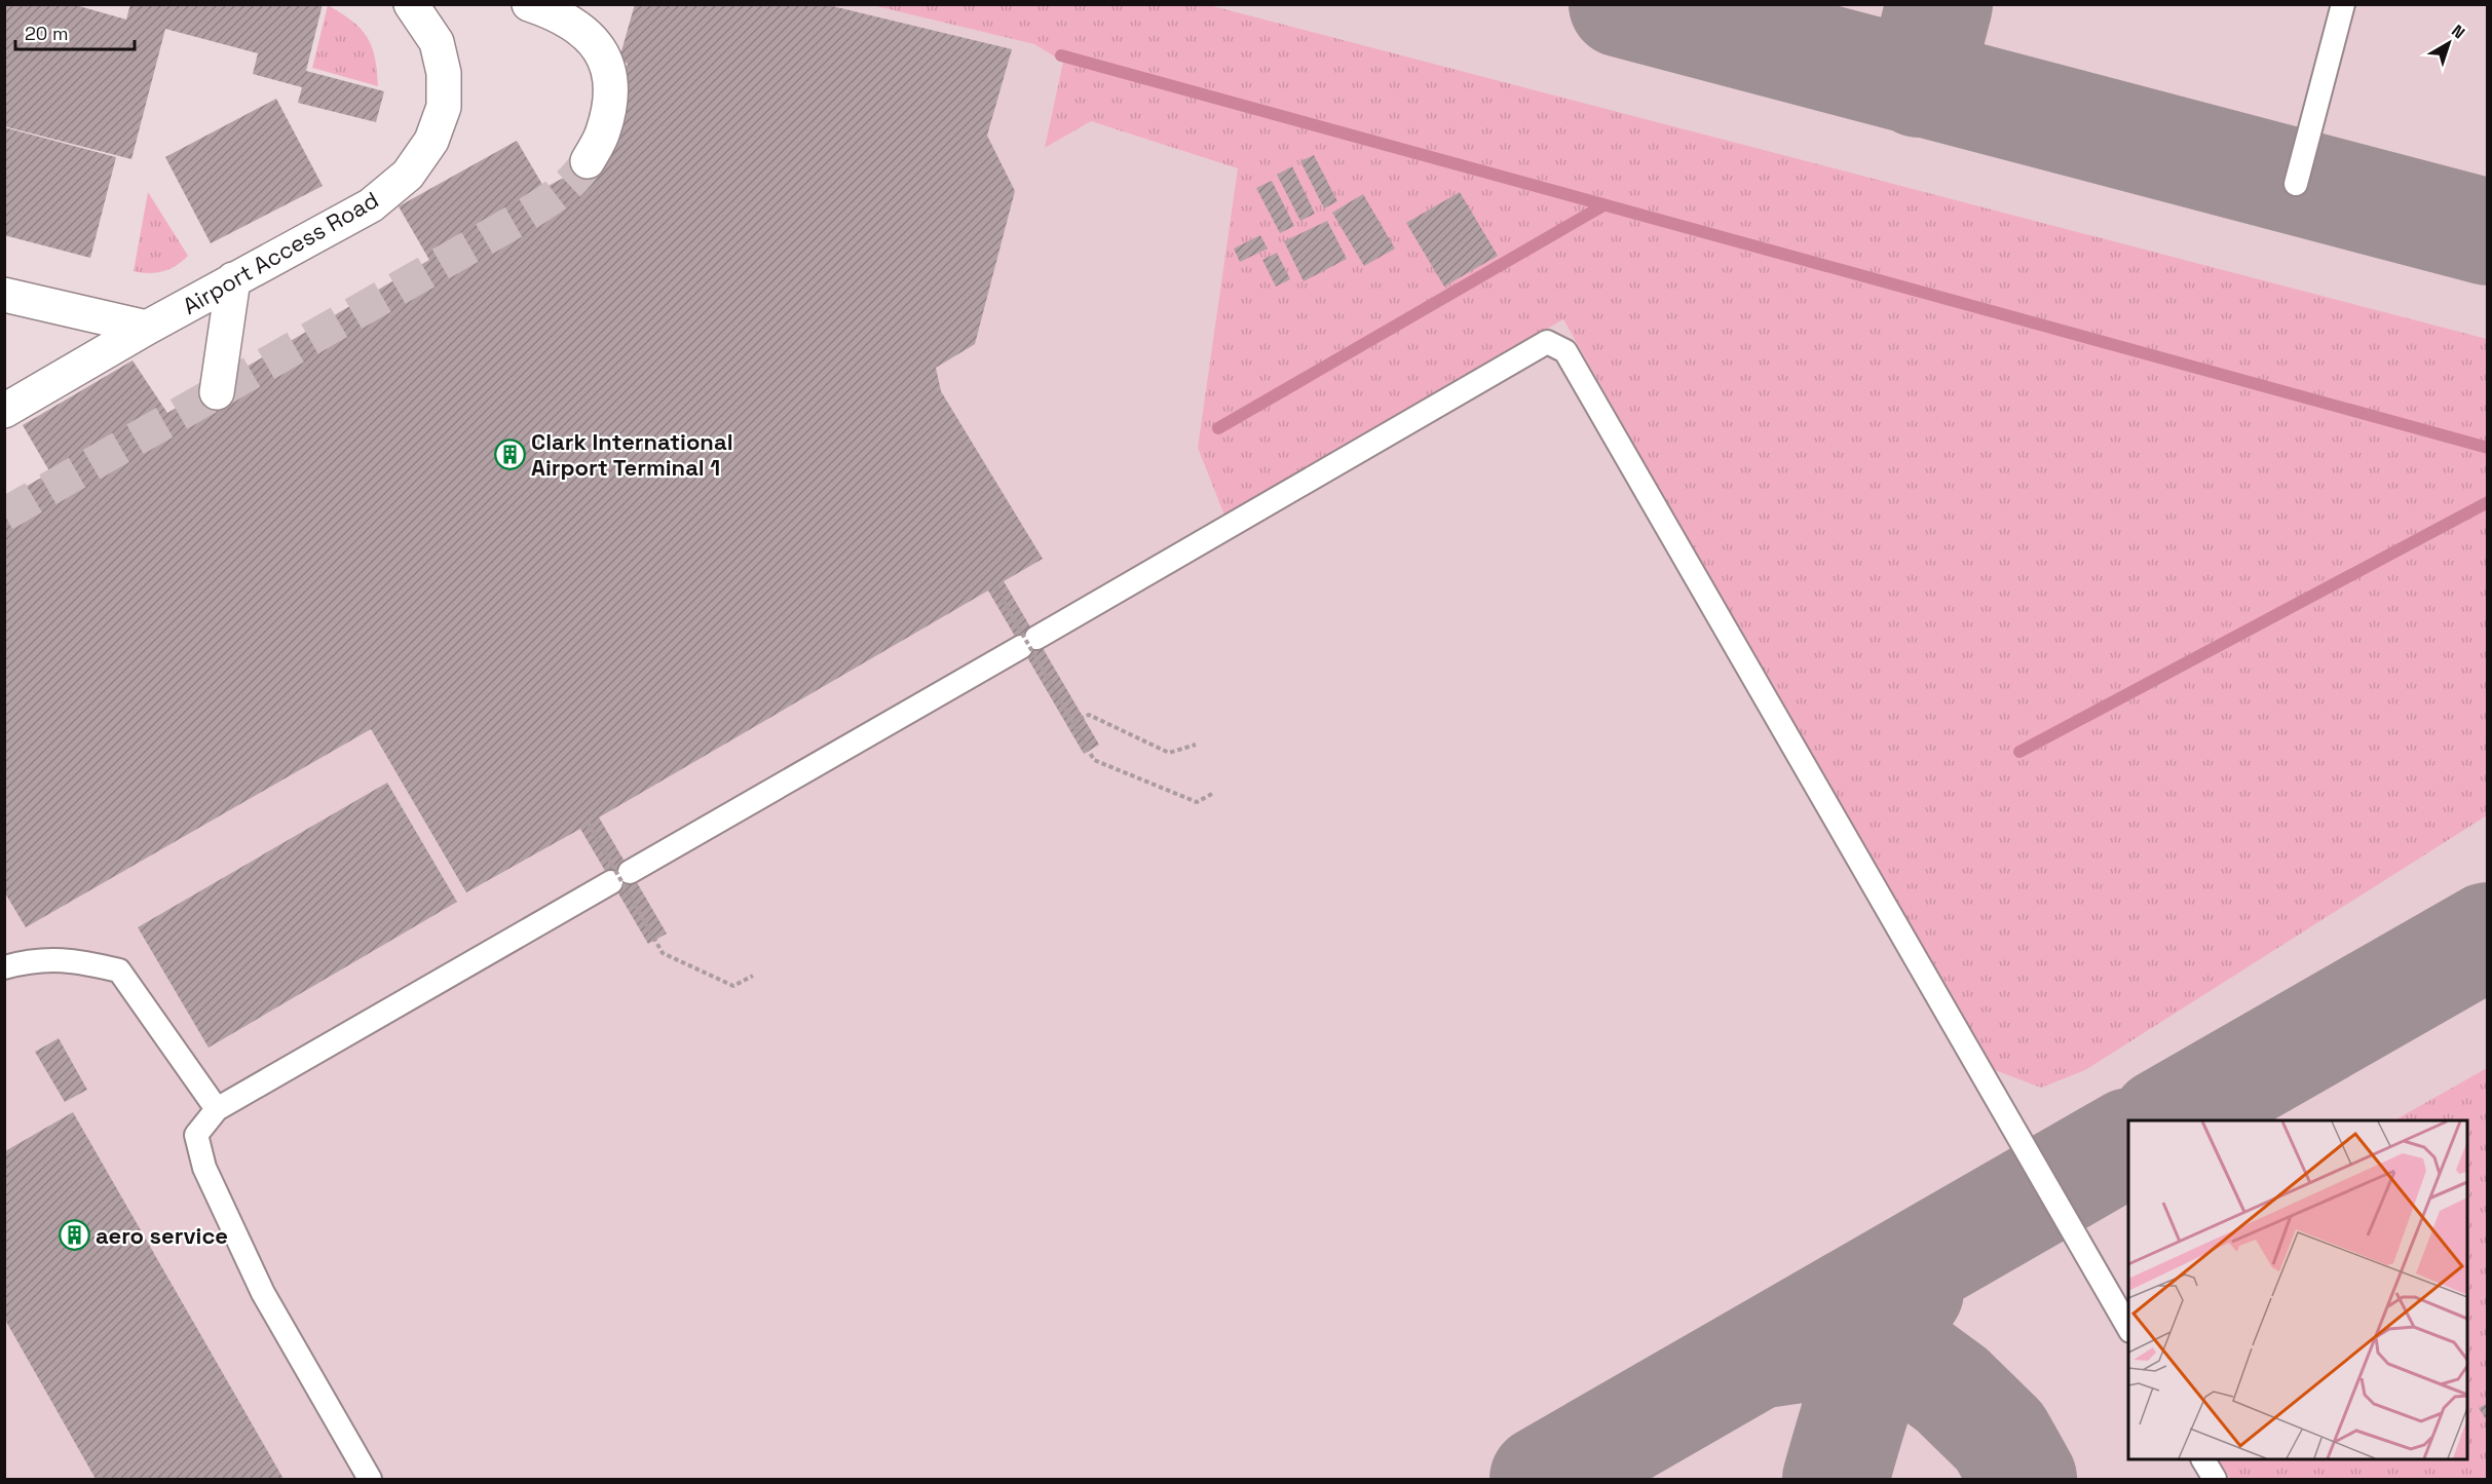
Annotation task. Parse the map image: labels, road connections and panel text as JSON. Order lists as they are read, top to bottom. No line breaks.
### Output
{"streets":{"street":["Airport Access Road"]},"places":{"building":["Clark International Airport Terminal 1","aero service"]},"scale_bar":"20 m","north":"top right"}
